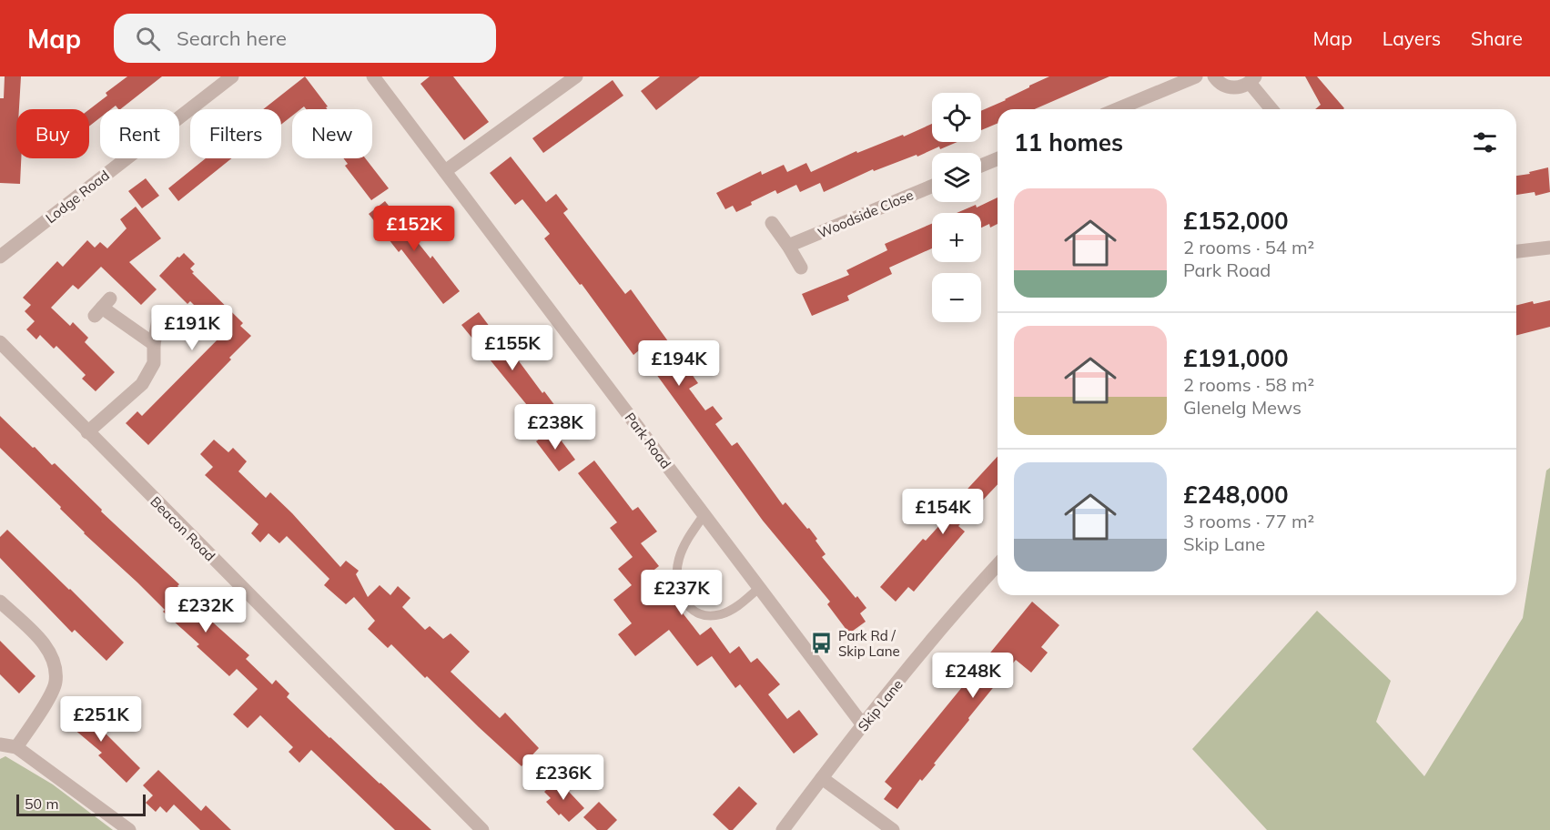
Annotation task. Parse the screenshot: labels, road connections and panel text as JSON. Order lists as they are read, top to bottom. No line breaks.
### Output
{"streets":{"street":["Lodge Road","Woodside Close","Park Road","Beacon Road","Skip Lane"]},"crossings":[["Park Road","Skip Lane"]],"places":{"bus stop":["Park Rd / Skip Lane"]},"scale_bar":"50 m","page":{"header":"Map","search":"Search here","nav":["Map","Layers","Share"],"map_buttons":["+","−"],"chip":["Buy","Rent","Filters","New"],"heading":"11 homes","list":[{"name":"£152,000","note":"2 rooms · 54 m² · Park Road"},{"name":"£191,000","note":"2 rooms · 58 m² · Glenelg Mews"},{"name":"£248,000","note":"3 rooms · 77 m² · Skip Lane"}],"price":["£152K","£191K","£155K","£194K","£238K","£154K","£237K","£232K","£248K","£251K","£236K"],"scale":"50 m"}}
